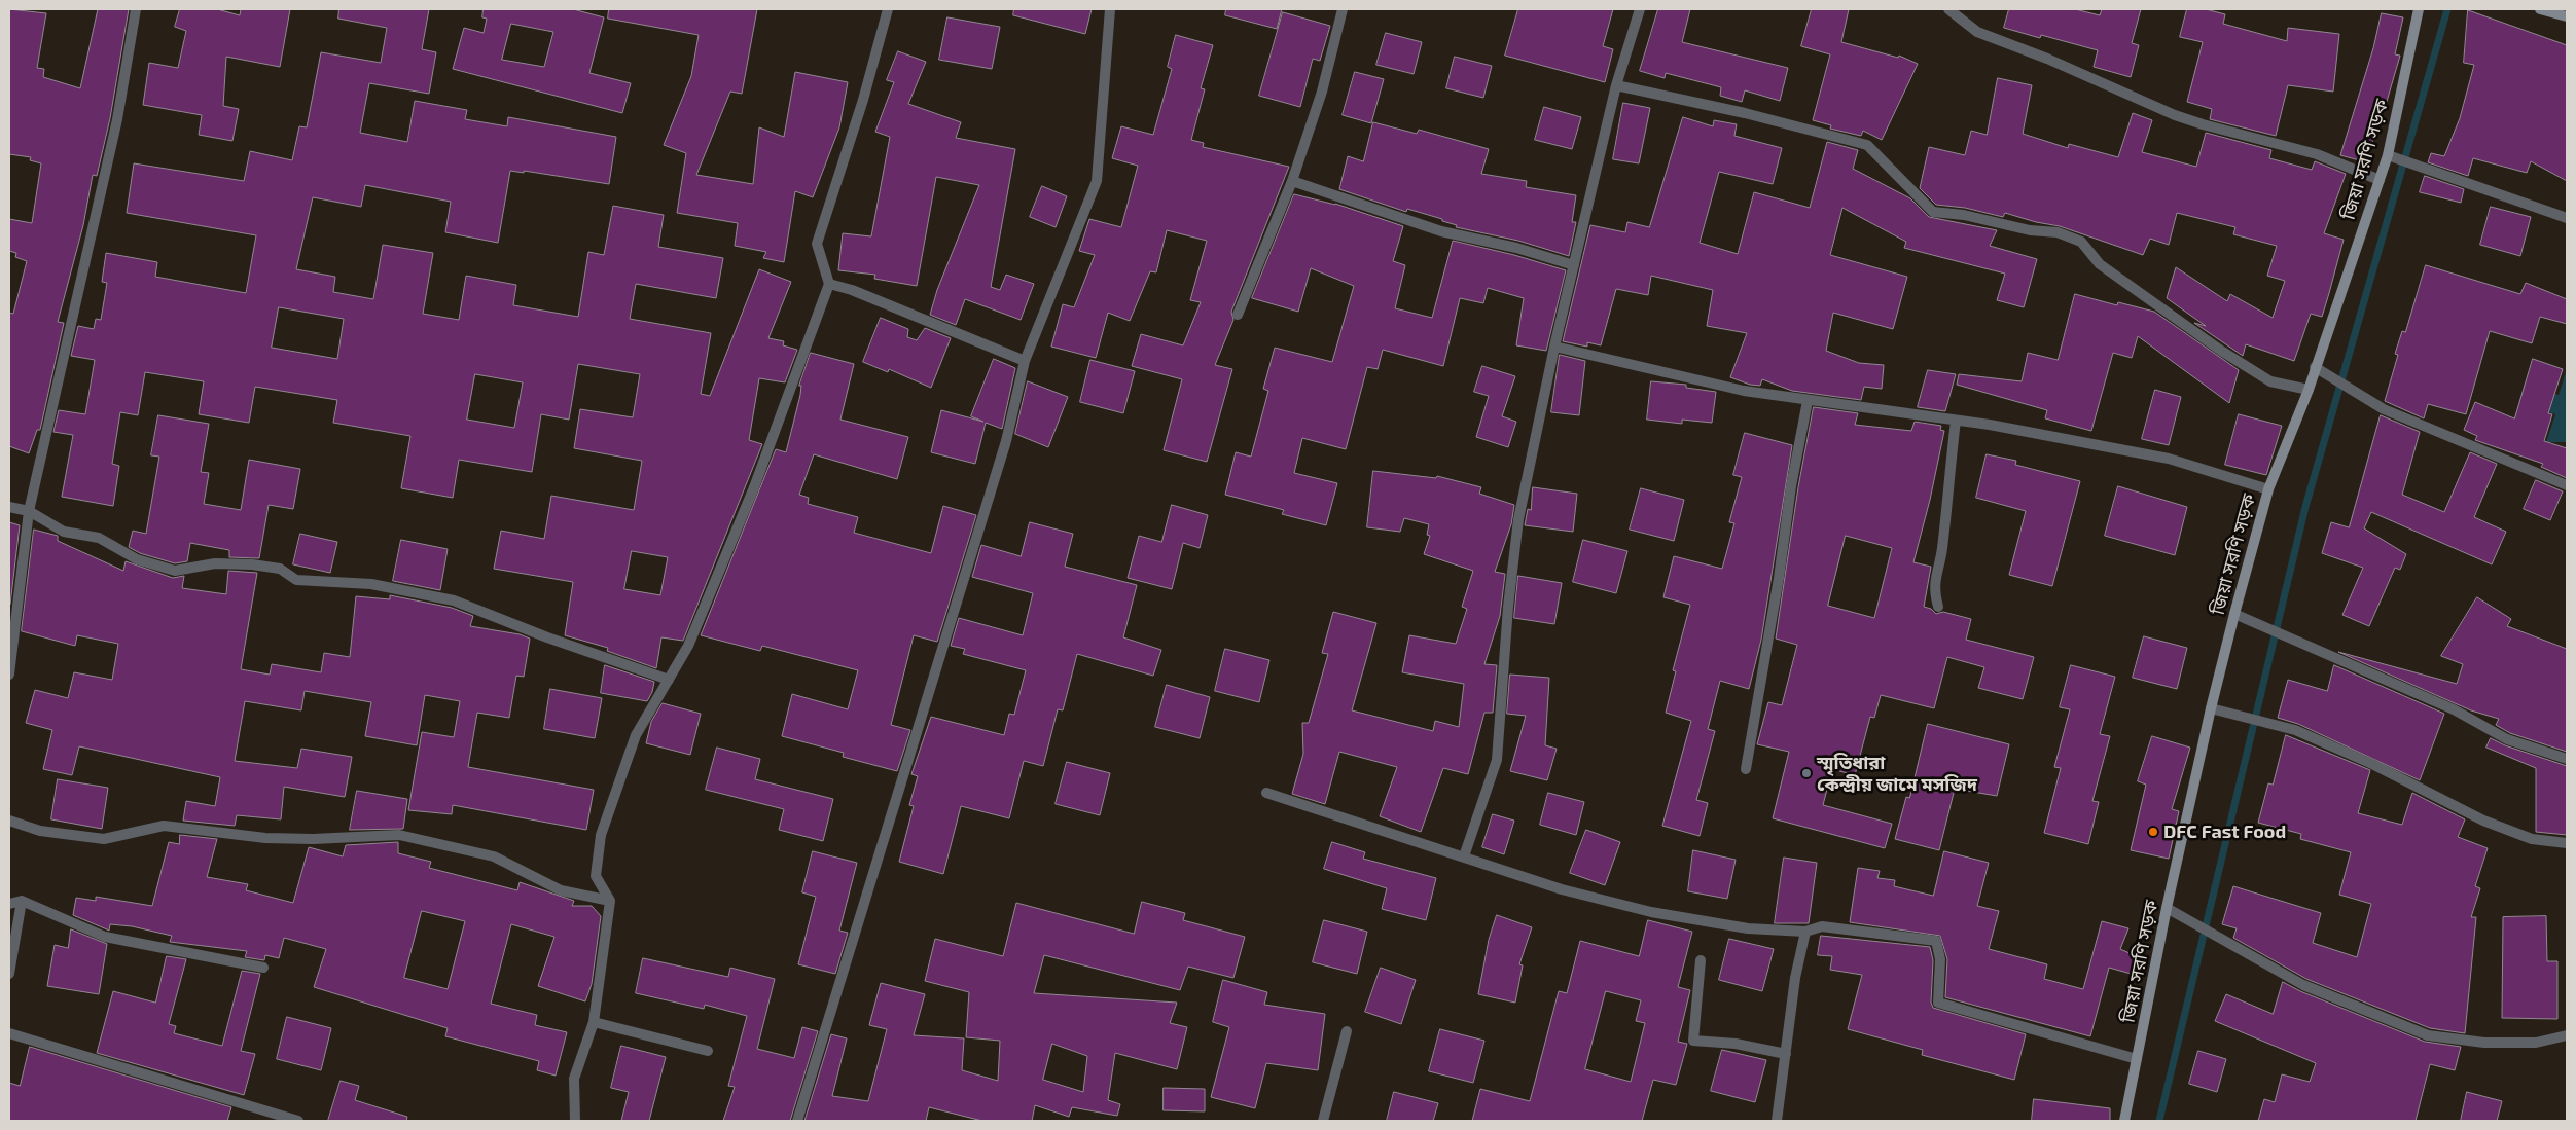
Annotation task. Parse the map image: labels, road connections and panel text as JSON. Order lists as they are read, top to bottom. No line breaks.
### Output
{"streets":{"main road":["জিয়া সরণি সড়ক"]},"places":["স্মৃতিধারা কেন্দ্রীয় জামে মসজিদ","DFC Fast Food"]}
